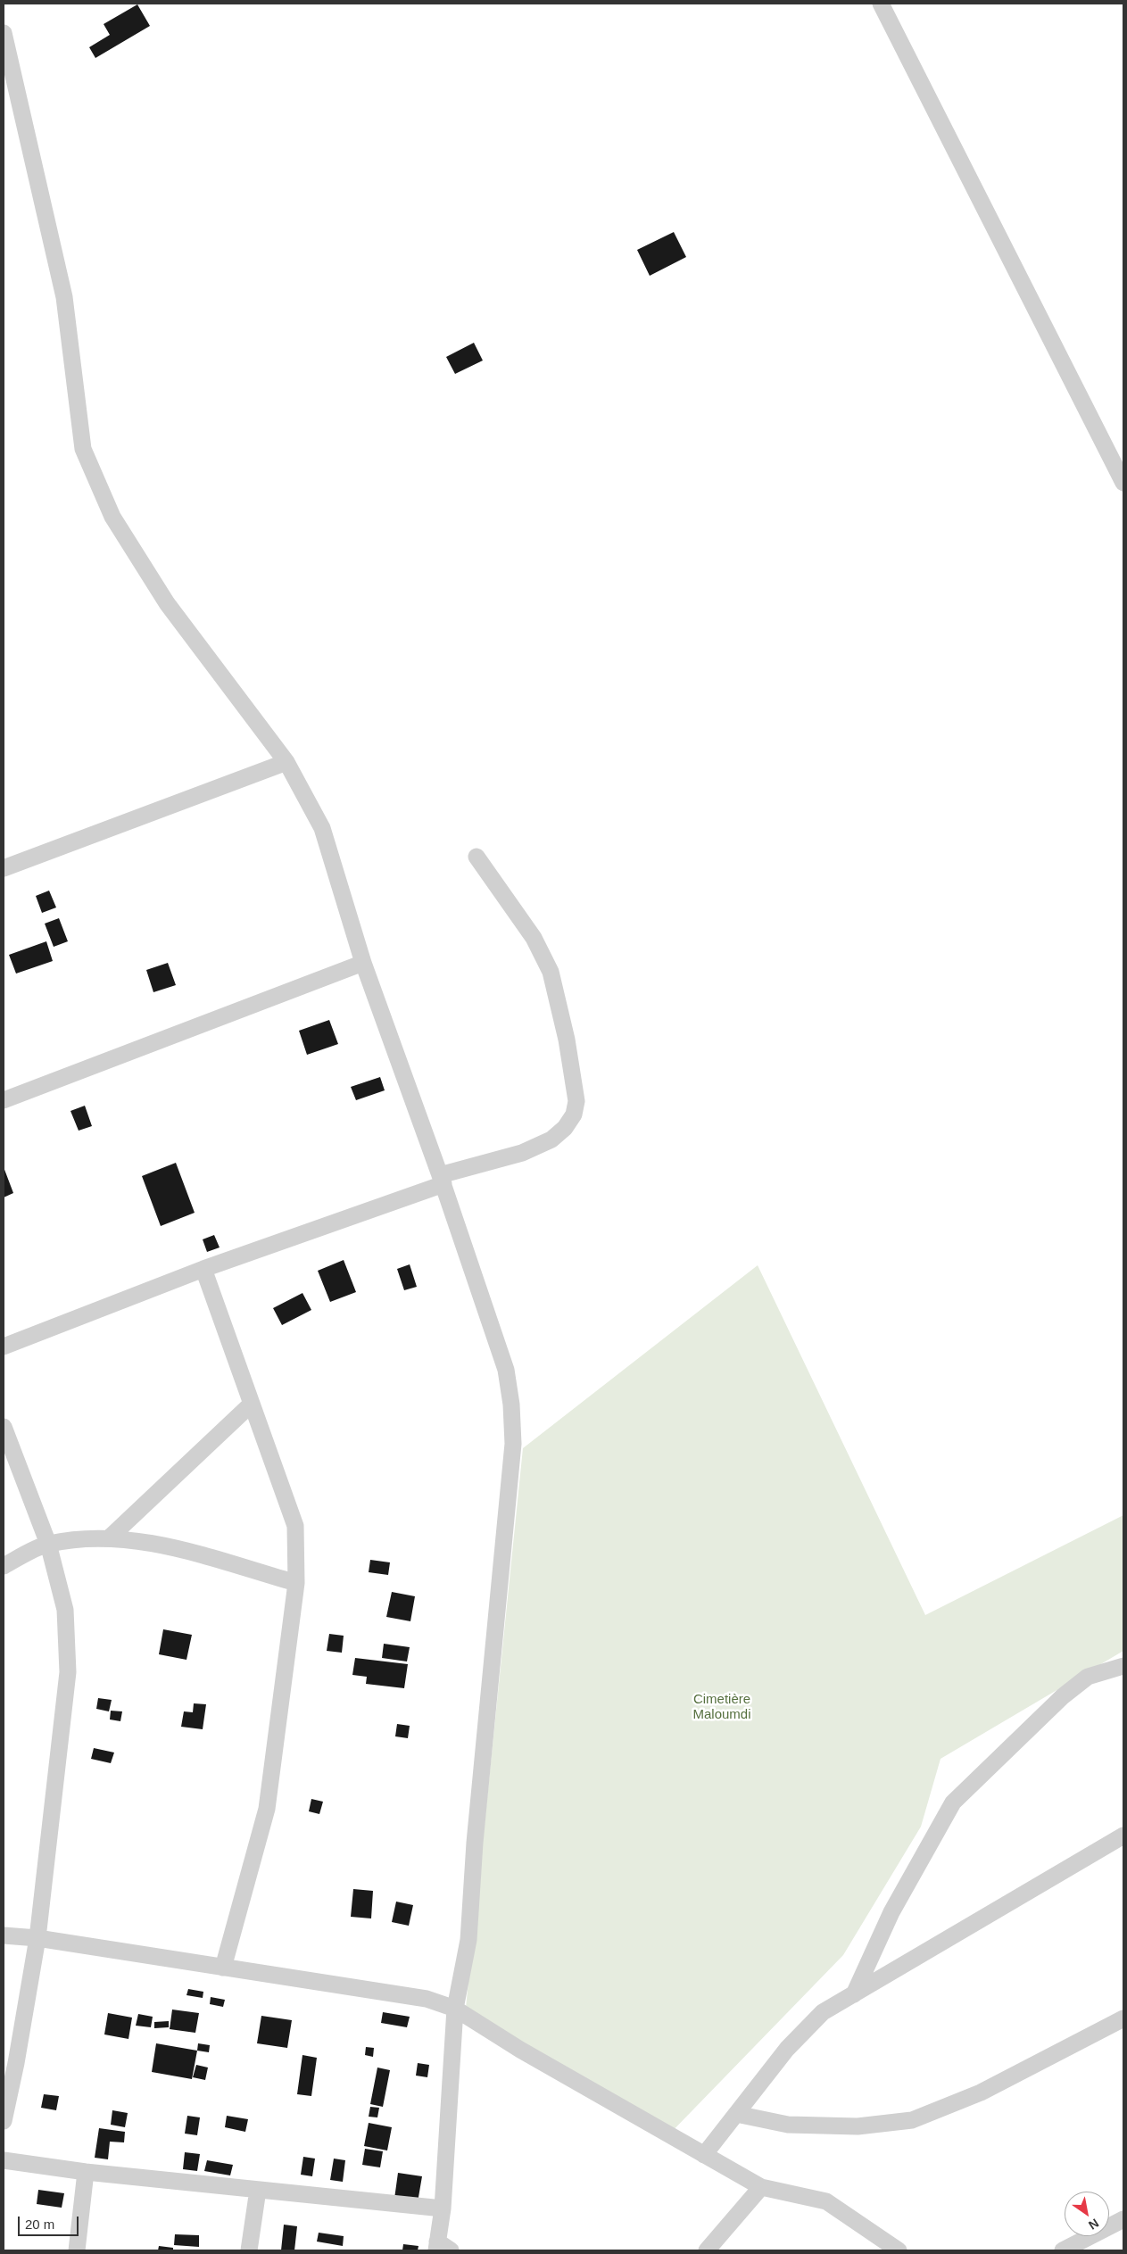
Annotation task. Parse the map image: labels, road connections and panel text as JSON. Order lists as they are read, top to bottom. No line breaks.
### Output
{"parks":["Cimetière Maloumdi"],"scale_bar":"20 m","north":"bottom right"}
